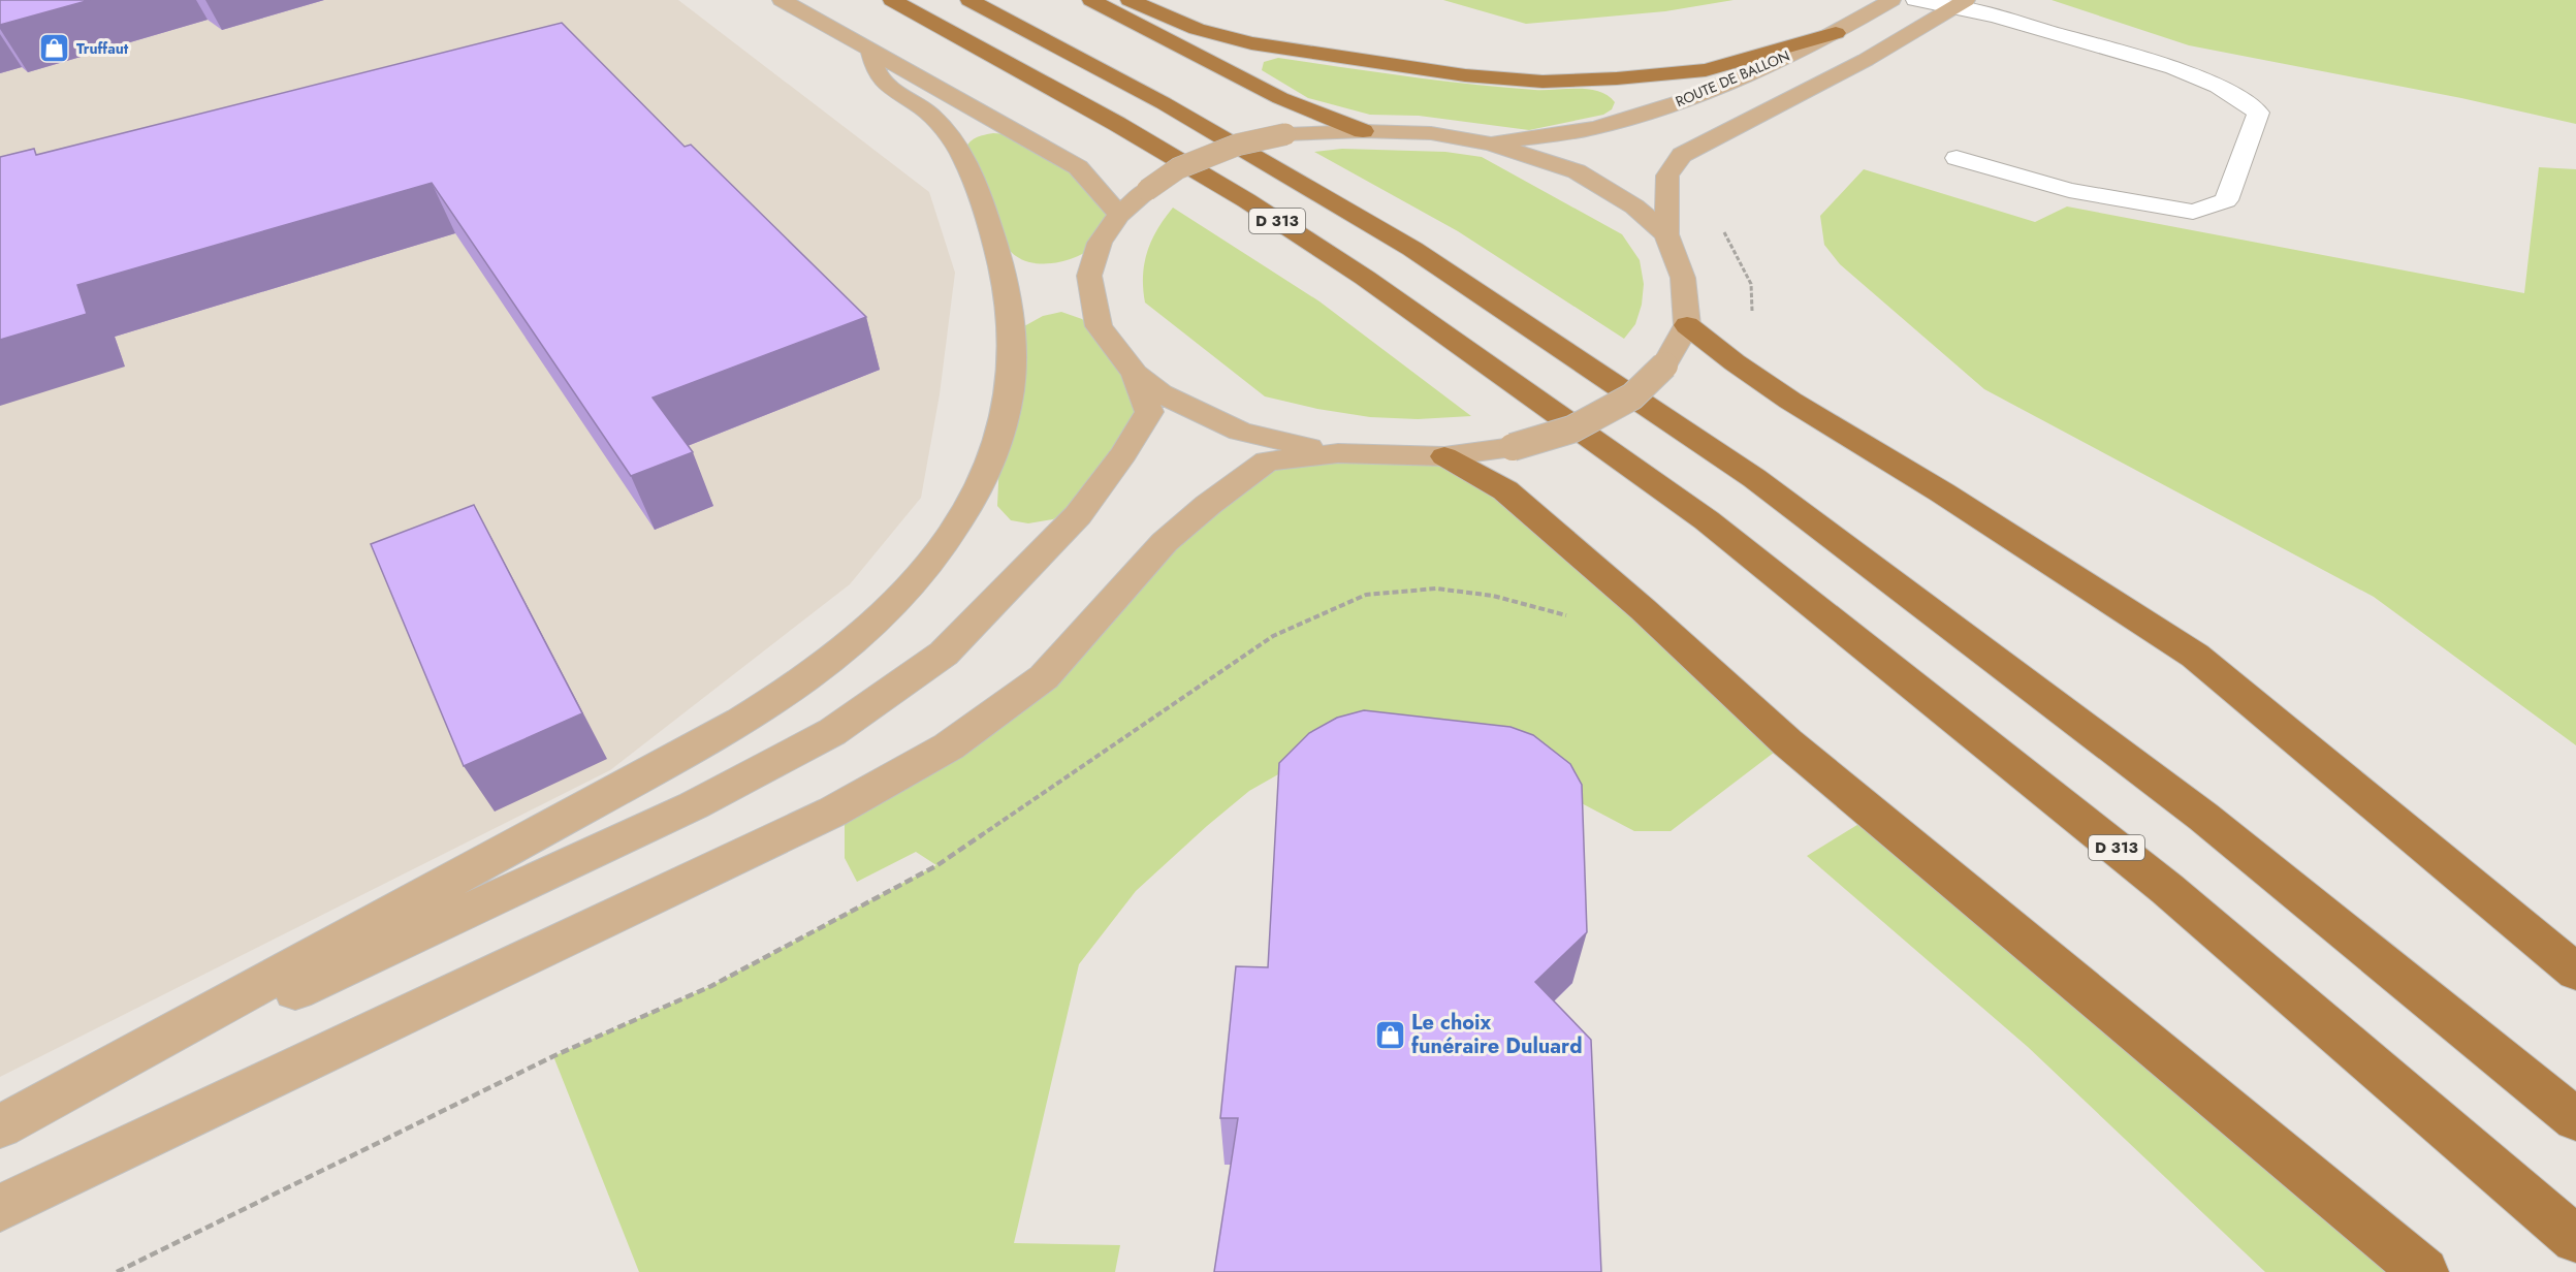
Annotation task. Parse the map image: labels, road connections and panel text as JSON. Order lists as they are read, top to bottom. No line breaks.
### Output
{"streets":{"highway":["D 313"],"main road":["ROUTE DE BALLON"]},"places":{"shop":["Truffaut","Le choix funéraire Duluard"]}}
